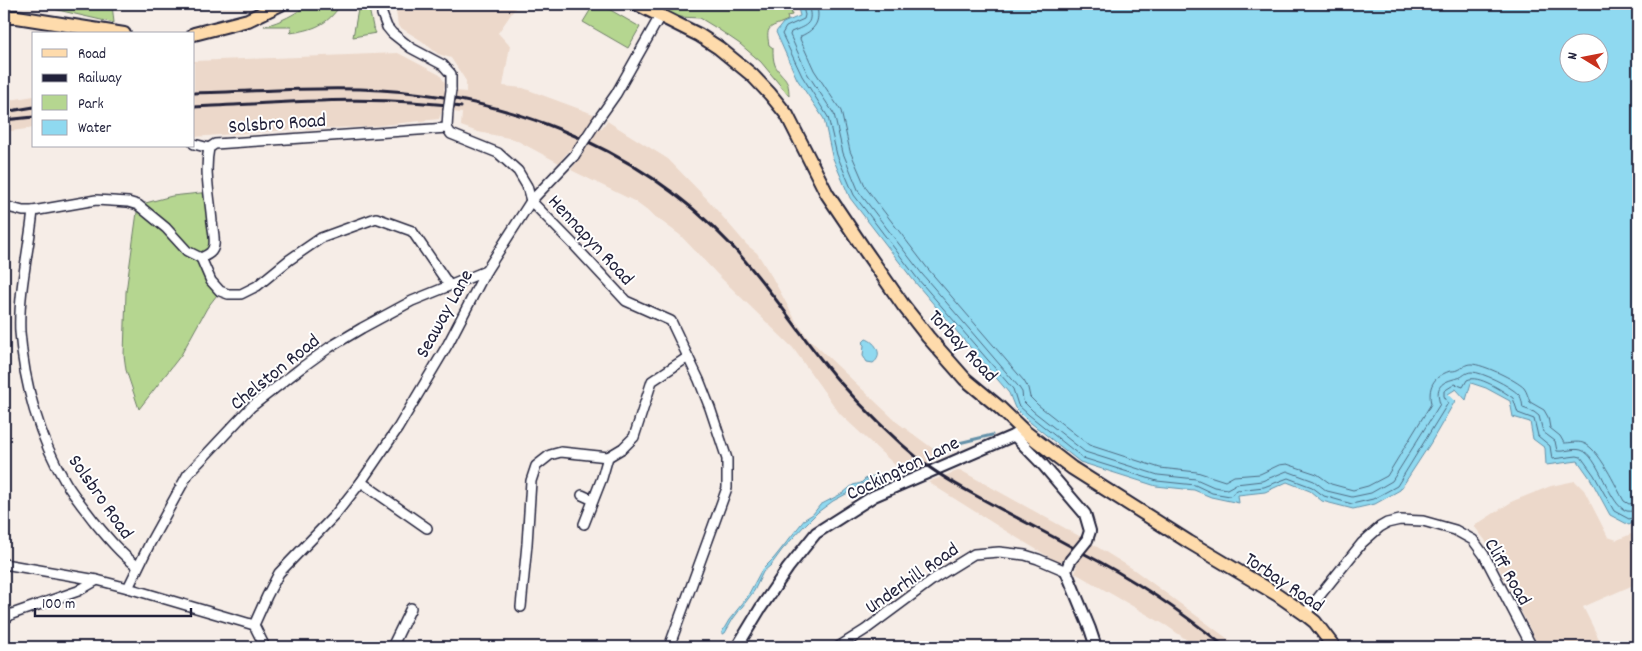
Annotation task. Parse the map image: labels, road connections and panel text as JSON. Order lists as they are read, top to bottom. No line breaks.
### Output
{"streets":{"main road":["Torbay Road"],"street":["Solsbro Road","Hennapyn Road","Seaway Lane","Chelston Road","Cockington Lane","Cliff Road","Underhill Road"]},"crossings":[["Solsbro Road","Hennapyn Road"],["Solsbro Road","Chelston Road"],["Hennapyn Road","Seaway Lane"],["Seaway Lane","Torbay Road"],["Seaway Lane","Chelston Road"],["Torbay Road","Cockington Lane"],["Torbay Road","Cliff Road"]],"legend":["Road","Railway","Park","Water"],"scale_bar":"100 m","north":"left"}
